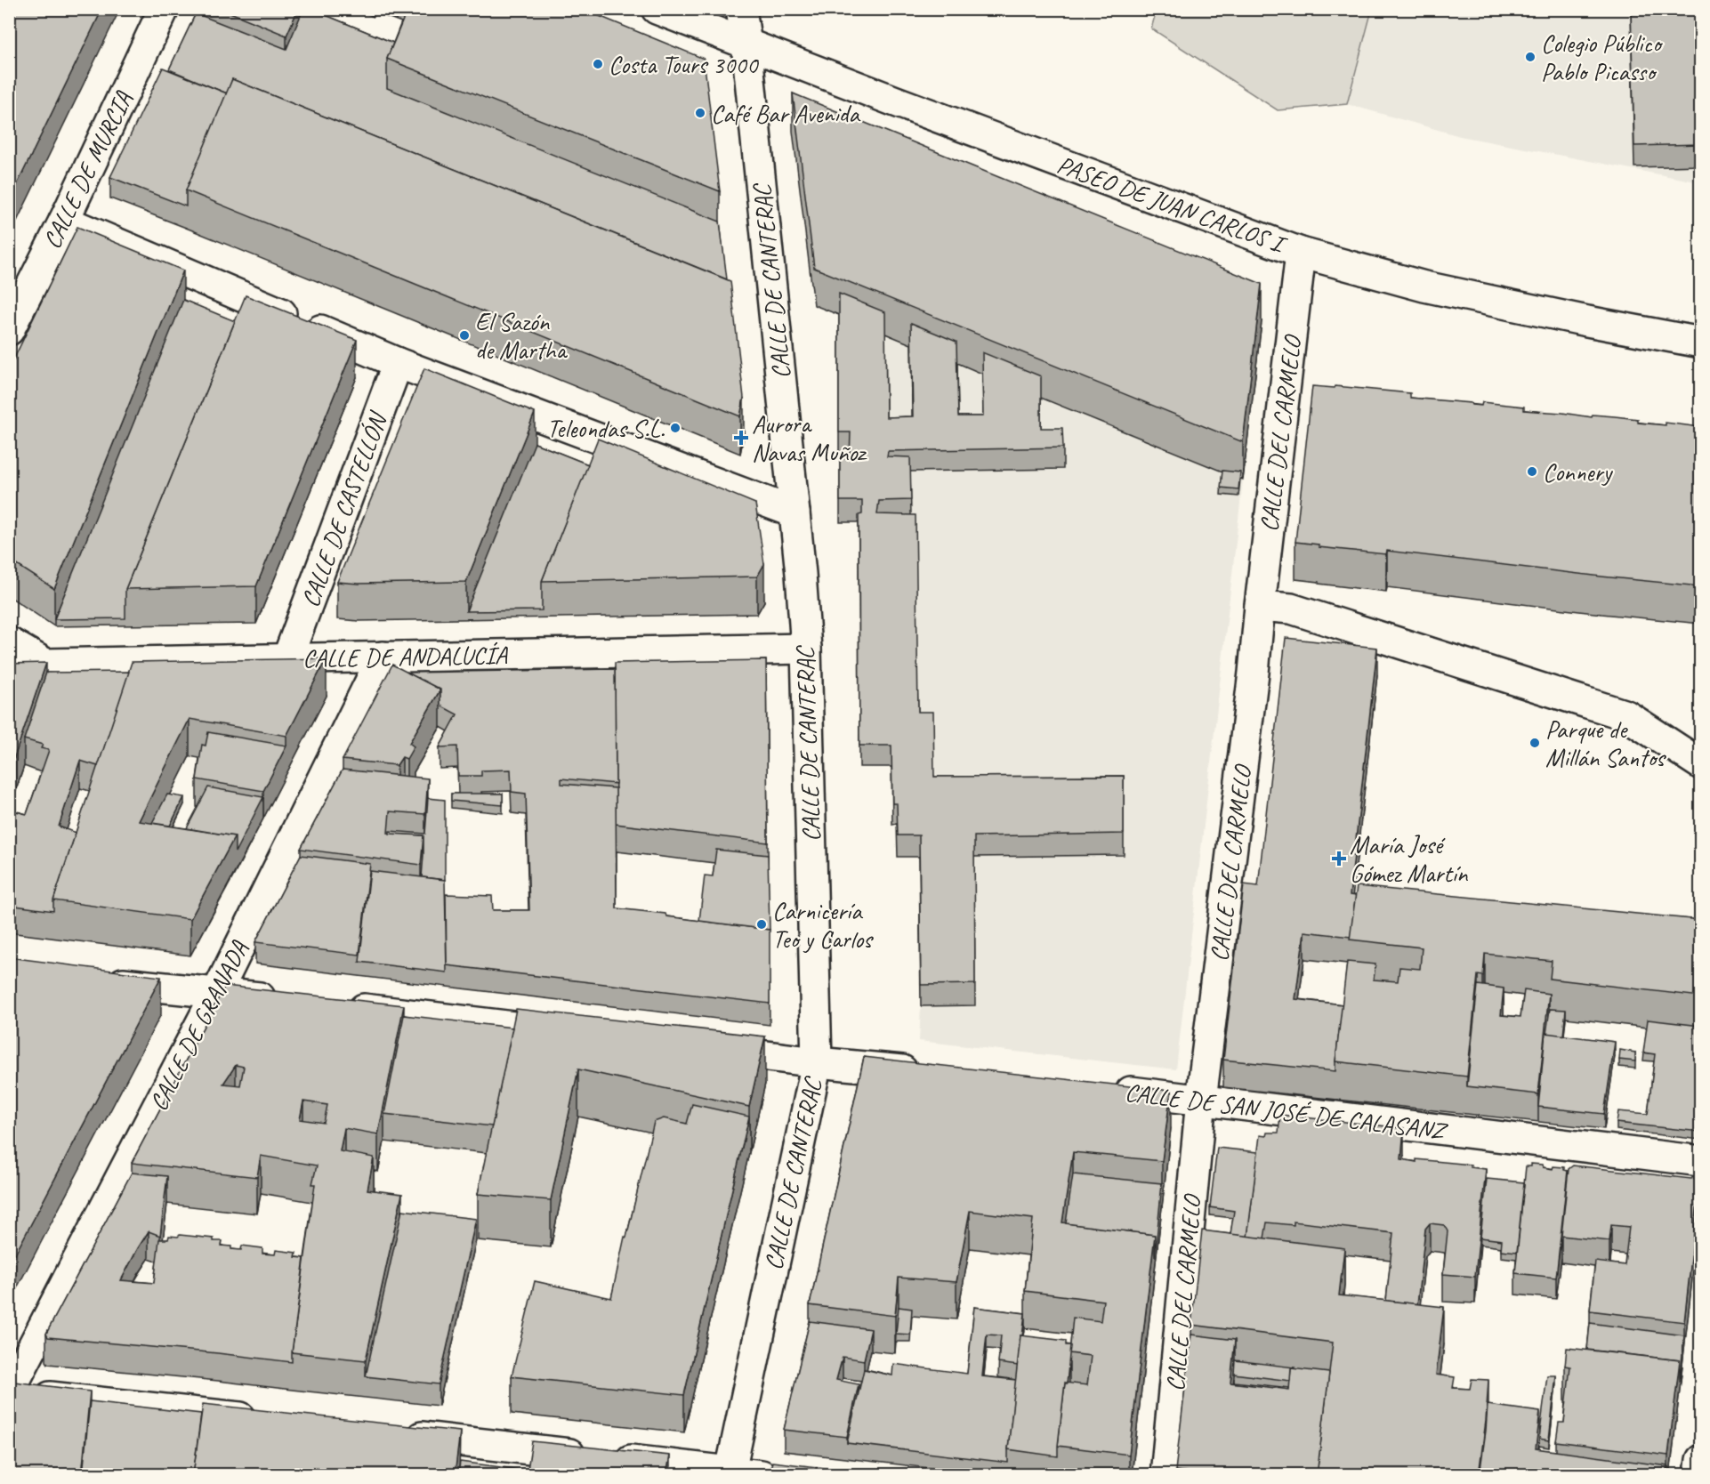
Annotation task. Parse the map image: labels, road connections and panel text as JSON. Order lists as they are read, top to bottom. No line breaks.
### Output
{"streets":{"street":["CALLE DE MURCIA","PASEO DE JUAN CARLOS I","CALLE DE CANTERAC","CALLE DEL CARMELO","CALLE DE CASTELLÓN","CALLE DE ANDALUCÍA","CALLE DE GRANADA","CALLE DE SAN JOSÉ DE CALASANZ"]},"crossings":[["PASEO DE JUAN CARLOS I","CALLE DE CANTERAC"],["PASEO DE JUAN CARLOS I","CALLE DEL CARMELO"],["CALLE DE CANTERAC","CALLE DE ANDALUCÍA"],["CALLE DEL CARMELO","CALLE DE SAN JOSÉ DE CALASANZ"],["CALLE DE CASTELLÓN","CALLE DE ANDALUCÍA"],["CALLE DE ANDALUCÍA","CALLE DE GRANADA"]],"places":{"other":["Colegio Público Pablo Picasso","Costa Tours 3000","Café Bar Avenida","El Sazón de Martha","Teleondas S.L.","Connery","Parque de Millán Santos","Carnicería Teo y Carlos"],"health":["Aurora Navas Muñoz","María José Gómez Martín"]}}
